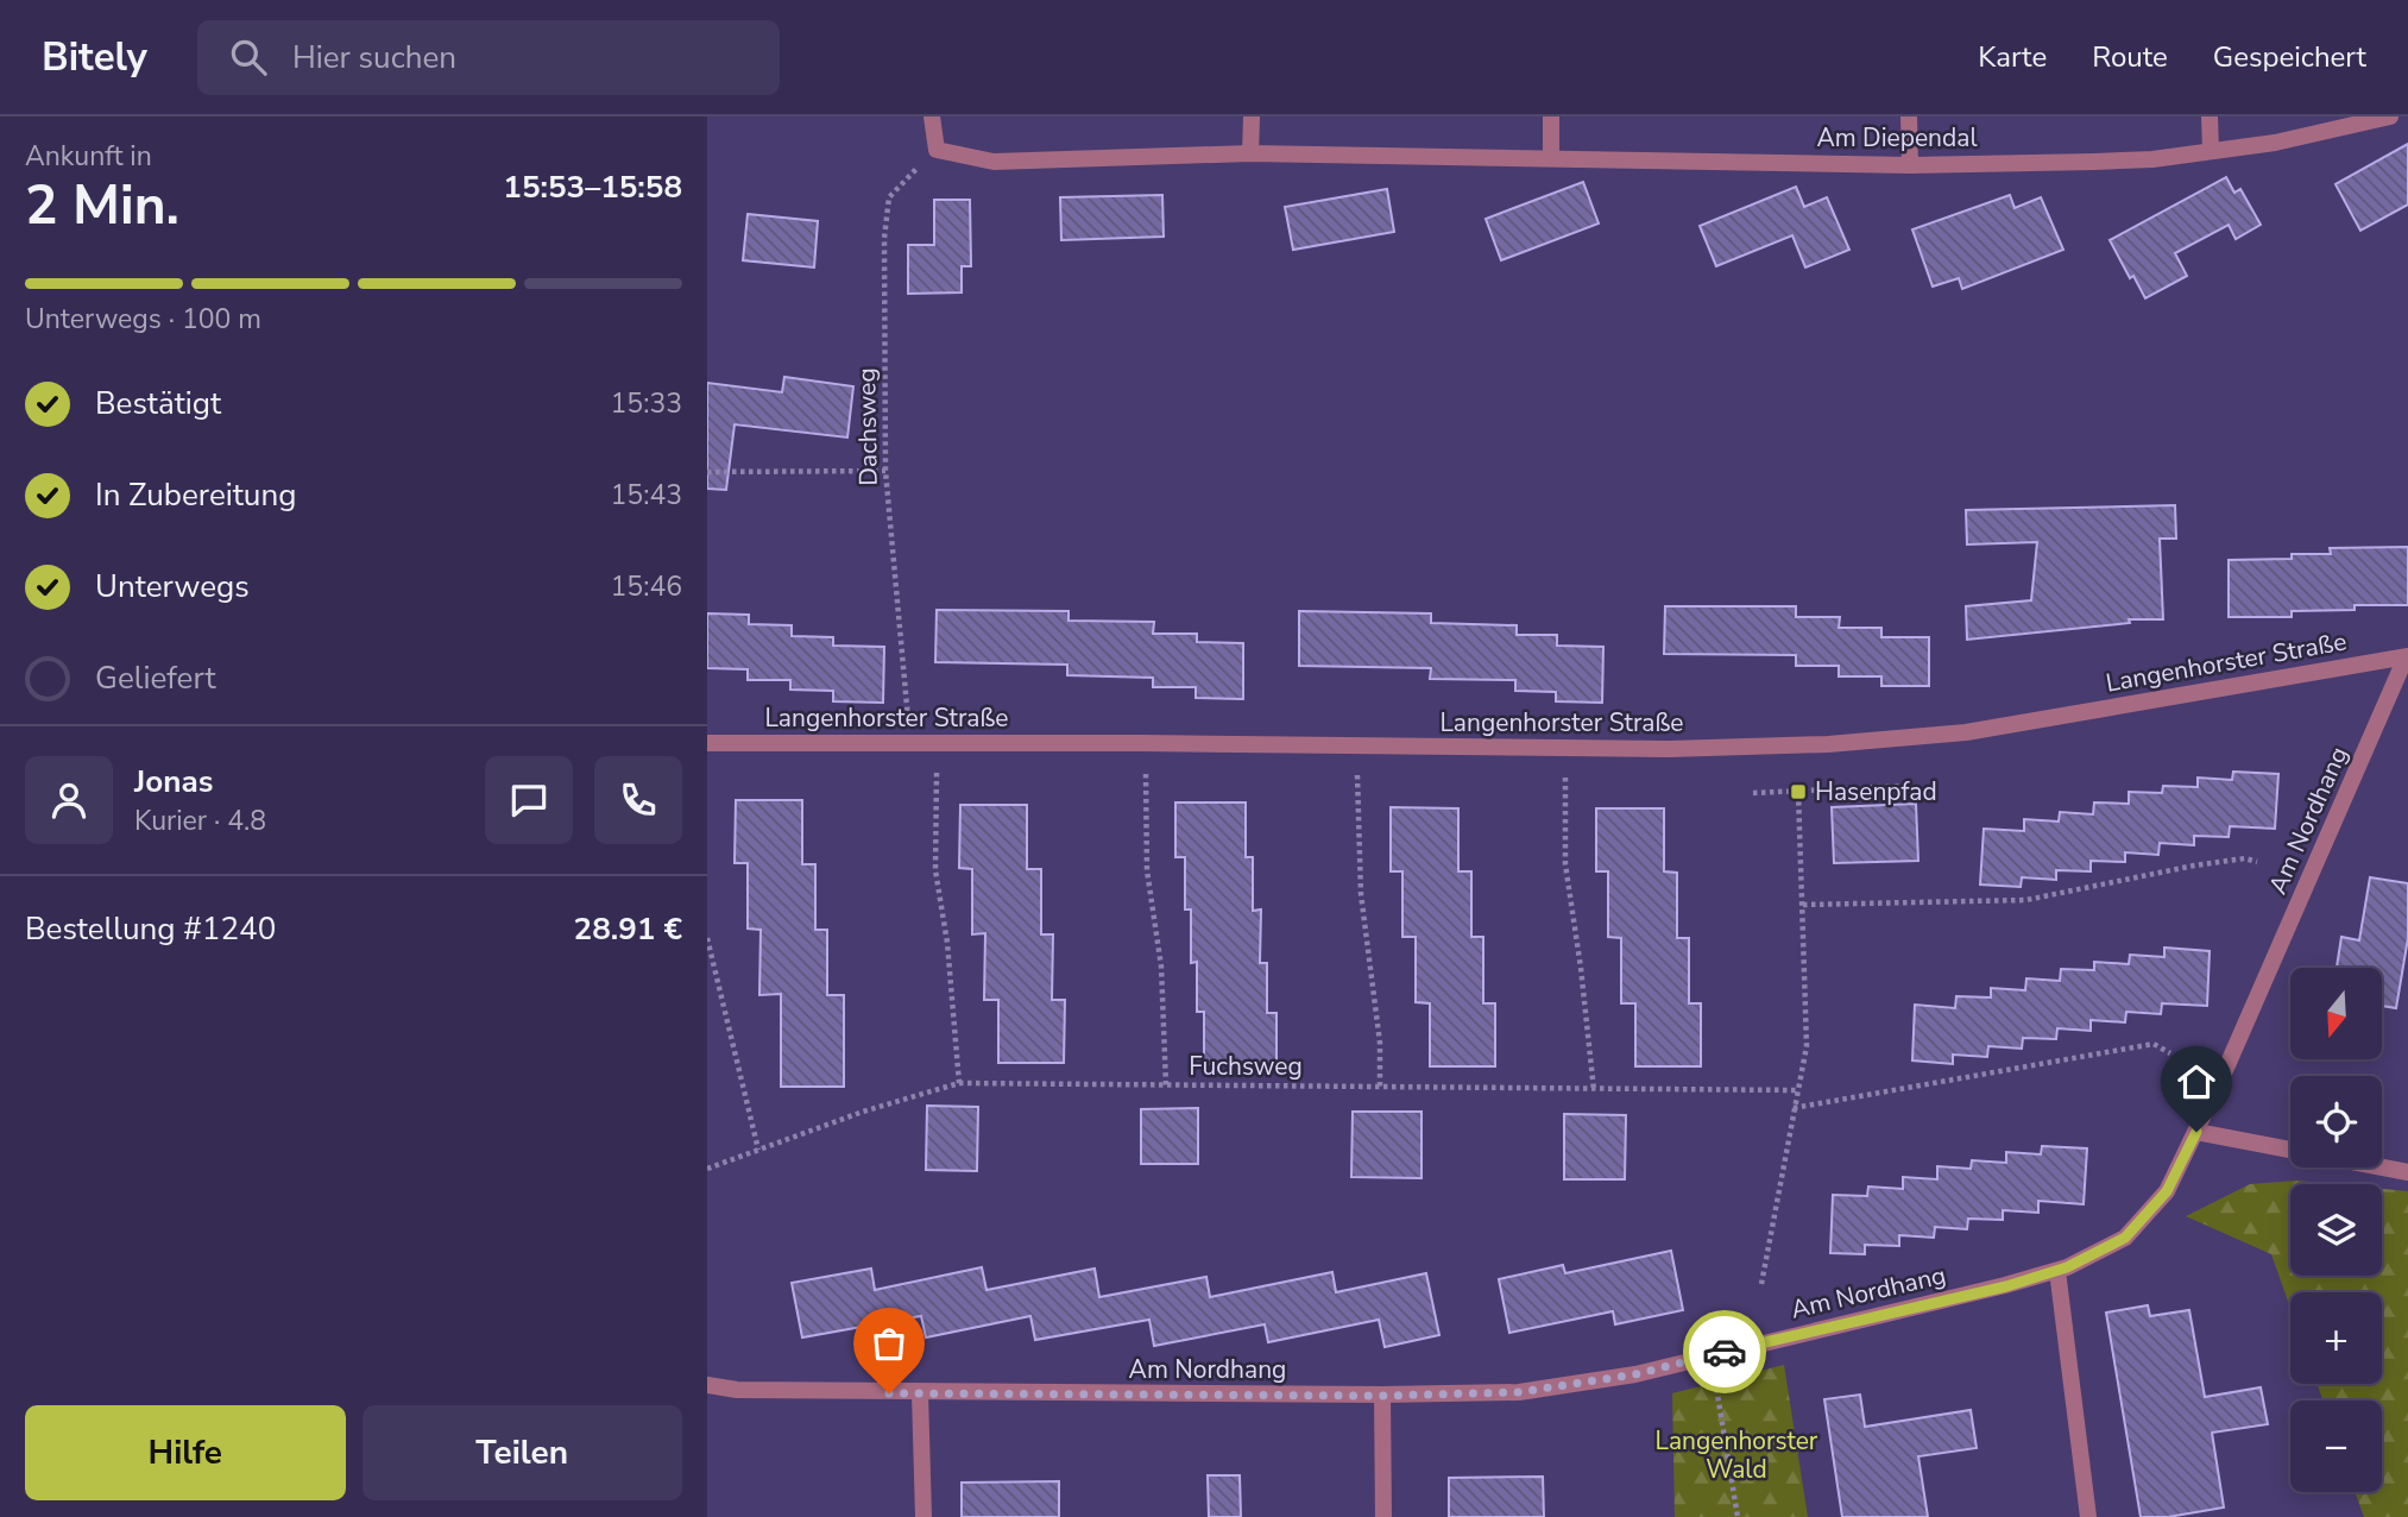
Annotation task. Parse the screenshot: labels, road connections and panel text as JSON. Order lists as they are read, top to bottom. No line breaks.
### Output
{"streets":{"street":["Am Diependal","Langenhorster Straße","Am Nordhang"],"path":["Dachsweg","Fuchsweg"]},"crossings":[["Am Diependal","Dachsweg"],["Langenhorster Straße","Am Nordhang"]],"parks":["Langenhorster Wald"],"places":{"transit":["Hasenpfad"]},"north":"bottom","page":{"header":"Bitely","search":"Hier suchen","nav":["Karte","Route","Gespeichert"],"heading":["2 Min.","Ankunft in","15:53–15:58"],"panel":["Jonas","Kurier · 4.8","Bestellung #1240","28.91 €"],"bar":"Unterwegs · 100 m","list":[["Bestätigt","15:33"],["In Zubereitung","15:43"],["Unterwegs","15:46"],"Geliefert"],"map_buttons":["+","−"],"buttons":["Hilfe","Teilen"]}}
